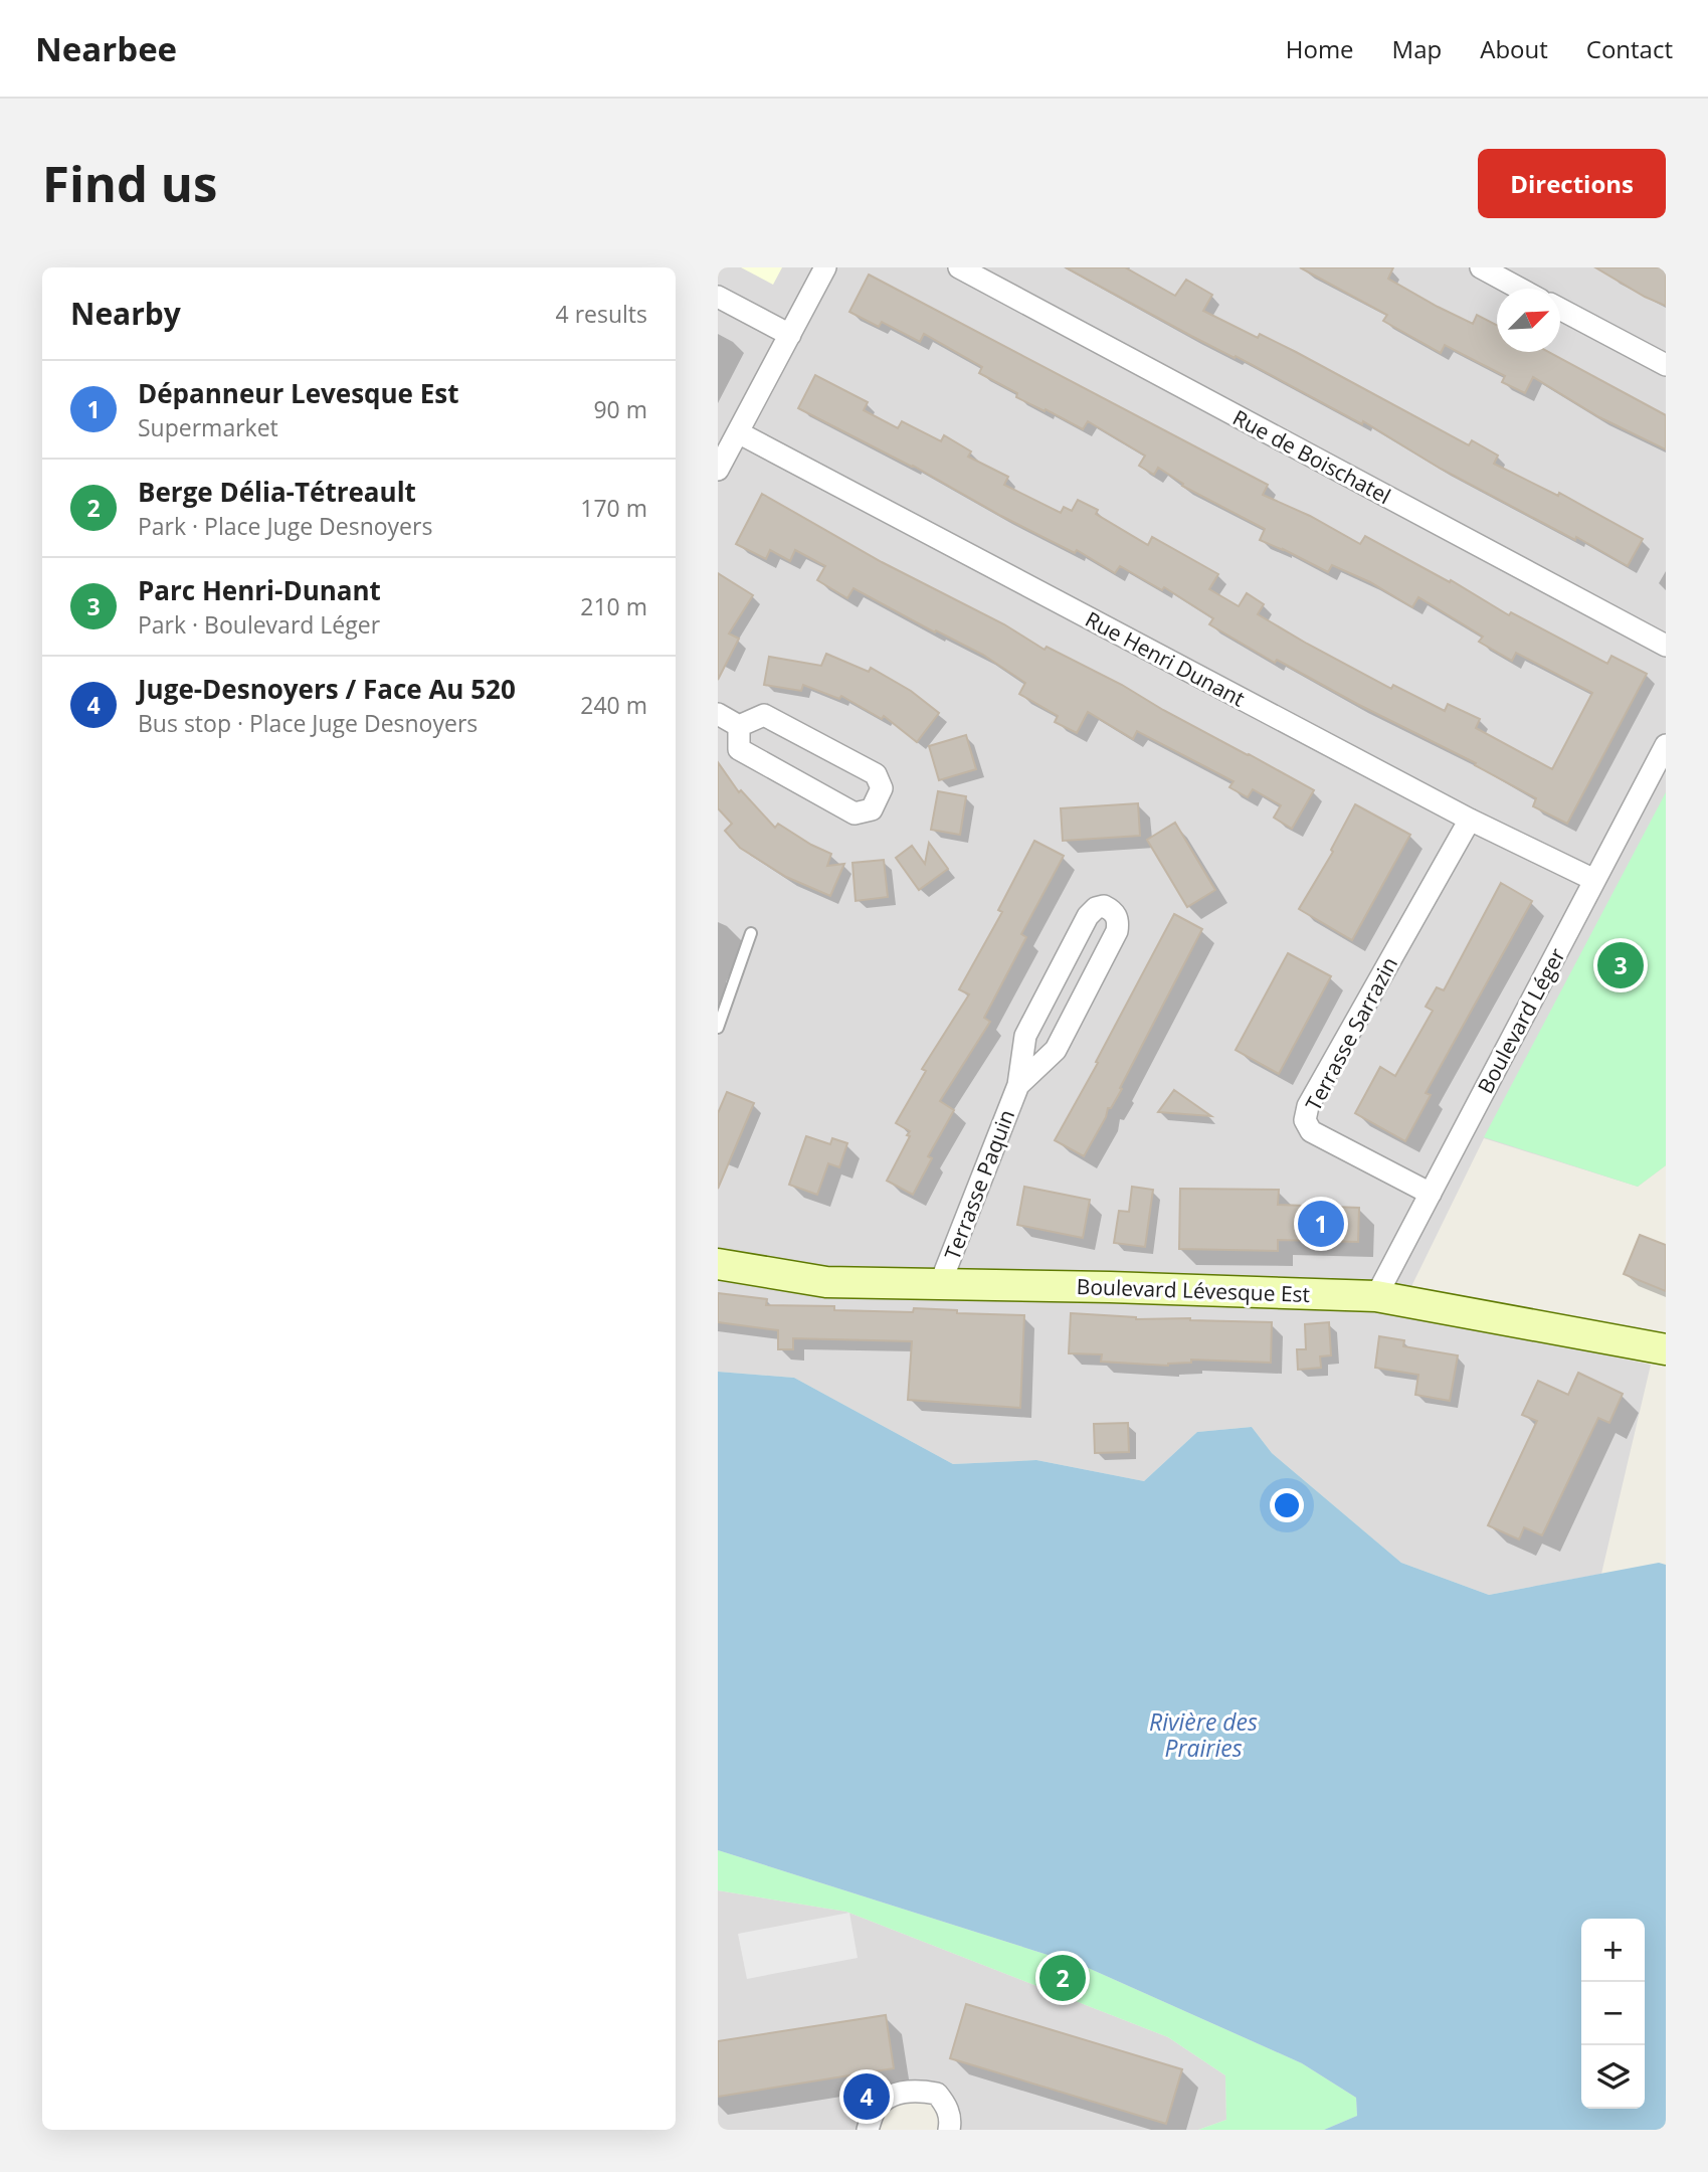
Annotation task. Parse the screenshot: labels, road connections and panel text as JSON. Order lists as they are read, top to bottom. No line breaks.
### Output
{"streets":{"street":["Rue de Boischatel","Rue Henri Dunant","Boulevard Léger","Terrasse Sarrazin","Terrasse Paquin","Boulevard Lévesque Est"]},"crossings":[["Rue Henri Dunant","Boulevard Léger"],["Rue Henri Dunant","Terrasse Sarrazin"],["Boulevard Léger","Terrasse Sarrazin"],["Boulevard Léger","Boulevard Lévesque Est"],["Terrasse Paquin","Boulevard Lévesque Est"]],"water":["Rivière des Prairies"],"north":"top right","page":{"header":"Nearbee","nav":["Home","Map","About","Contact"],"buttons":"Directions","title":"Find us","heading":["Nearby","4 results"],"list":[{"mark":"1","name":"Dépanneur Levesque Est","note":"Supermarket","value":"90 m"},{"mark":"2","name":"Berge Délia-Tétreault","note":"Park · Place Juge Desnoyers","value":"170 m"},{"mark":"3","name":"Parc Henri-Dunant","note":"Park · Boulevard Léger","value":"210 m"},{"mark":"4","name":"Juge-Desnoyers / Face Au 520","note":"Bus stop · Place Juge Desnoyers","value":"240 m"}],"pins":["3","1","2","4"],"map_buttons":["+","−"]}}
